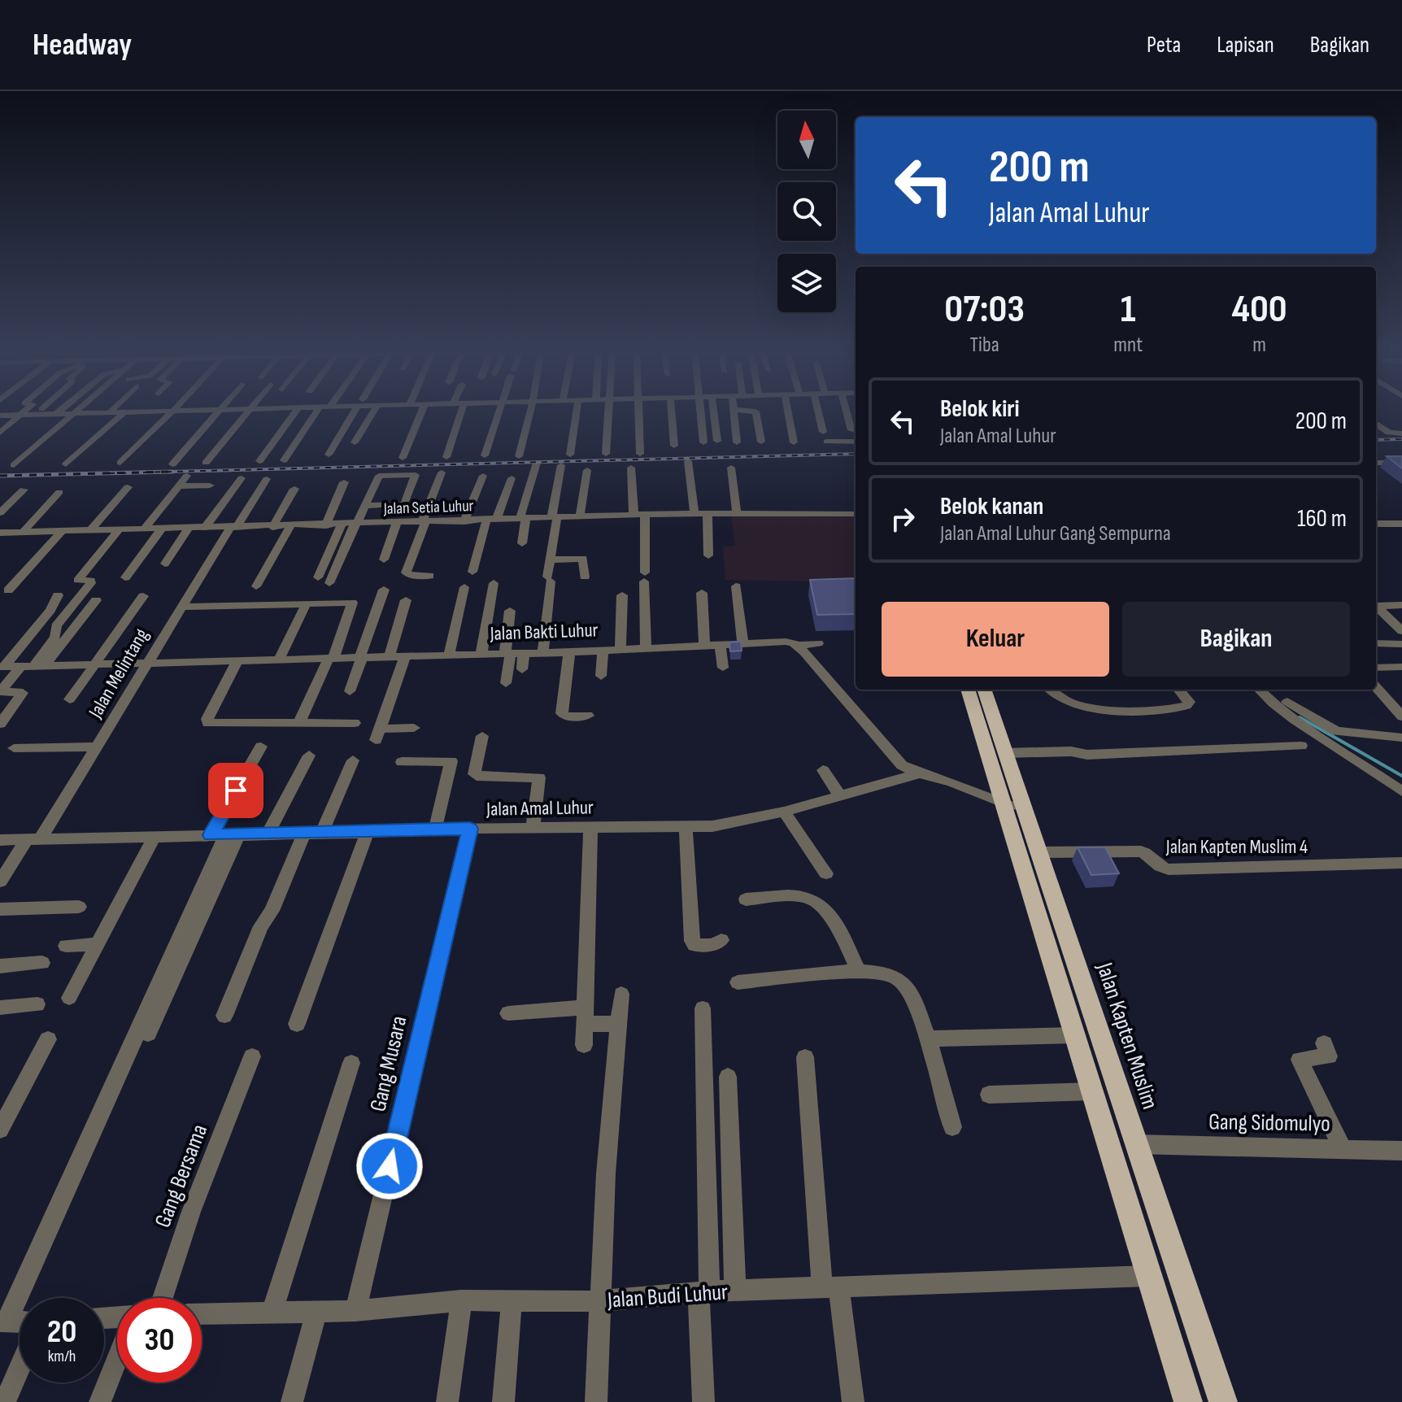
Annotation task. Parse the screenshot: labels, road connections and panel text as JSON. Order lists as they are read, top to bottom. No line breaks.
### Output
{"streets":{"main road":["Jalan Kapten Muslim"],"street":["Jalan Setia Luhur","Jalan Bakti Luhur","Jalan Melintang","Jalan Amal Luhur","Jalan Kapten Muslim 4","Gang Musara","Gang Sidomulyo","Gang Bersama","Jalan Budi Luhur"]},"crossings":[["Jalan Setia Luhur","Jalan Melintang"],["Jalan Bakti Luhur","Jalan Melintang"],["Jalan Melintang","Jalan Amal Luhur"],["Jalan Amal Luhur","Gang Musara"],["Jalan Kapten Muslim 4","Jalan Kapten Muslim"],["Jalan Kapten Muslim","Gang Sidomulyo"],["Jalan Kapten Muslim","Jalan Budi Luhur"],["Gang Musara","Jalan Budi Luhur"]],"north":"top","page":{"header":"Headway","nav":["Peta","Lapisan","Bagikan"],"turn":["200 m","Jalan Amal Luhur"],"eta":["07:03","Tiba","1","mnt","400","m"],"list":[{"name":"Belok kiri","note":"Jalan Amal Luhur","value":"200 m"},{"name":"Belok kanan","note":"Jalan Amal Luhur Gang Sempurna","value":"160 m"}],"buttons":["Keluar","Bagikan"],"speed":"20 km/h","limit":"30"}}
